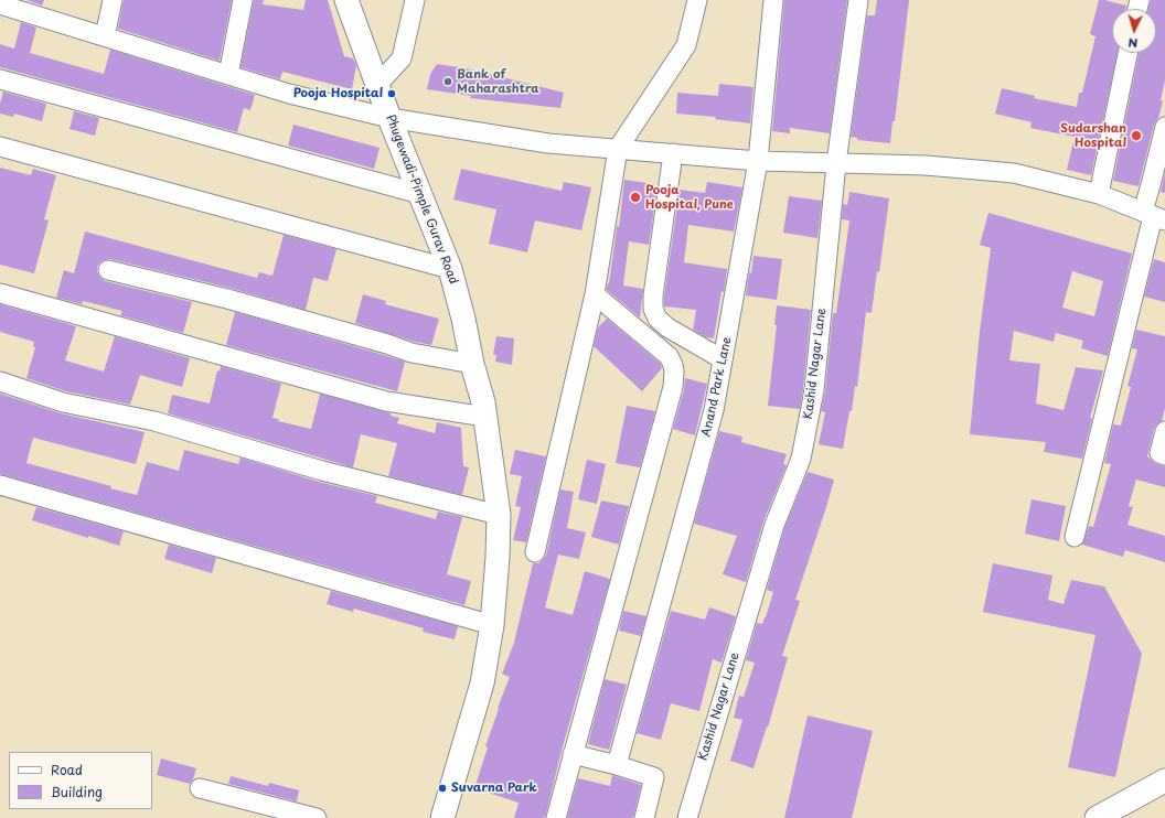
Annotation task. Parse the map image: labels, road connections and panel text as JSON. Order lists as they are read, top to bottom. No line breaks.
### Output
{"streets":{"street":["Phugewadi-Pimple Gurav Road","Kashid Nagar Lane","Anand Park Lane"]},"places":["Bank of Maharashtra","Pooja Hospital","Sudarshan Hospital","Pooja Hospital, Pune","Suvarna Park"],"legend":["Road","Building"],"north":"bottom"}
